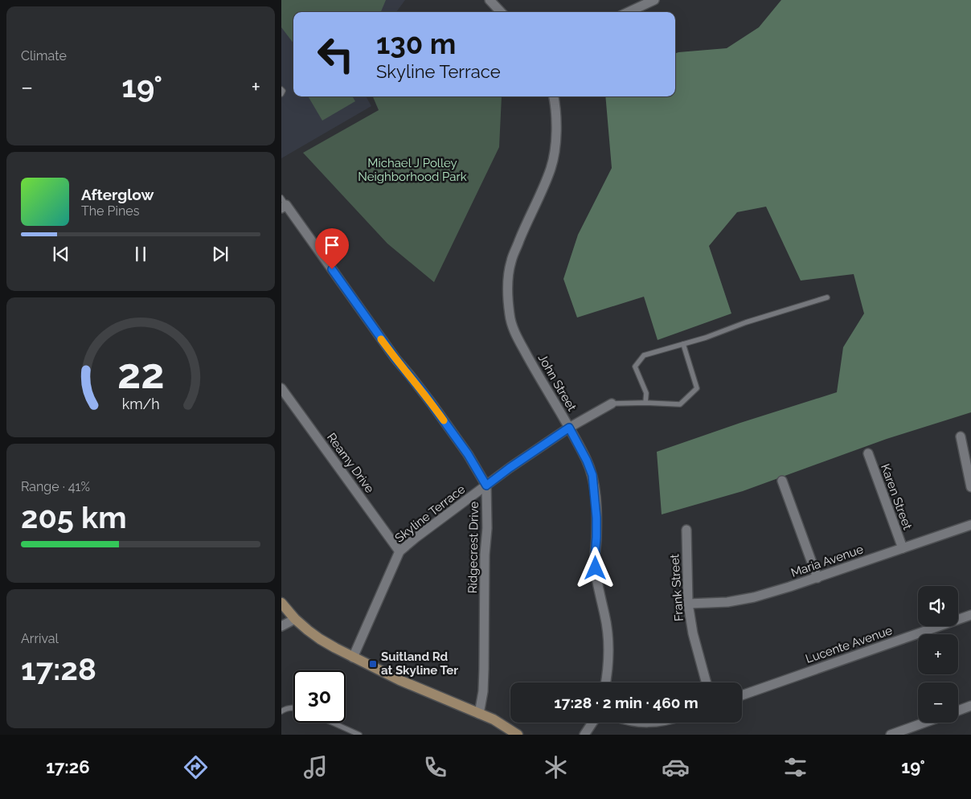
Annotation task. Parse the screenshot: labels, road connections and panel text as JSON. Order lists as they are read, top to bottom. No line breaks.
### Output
{"streets":{"street":["John Street","Reamy Drive","Karen Street","Skyline Terrace","Ridgecrest Drive","Maria Avenue","Frank Street","Lucente Avenue"]},"crossings":[["John Street","Skyline Terrace"],["Reamy Drive","Skyline Terrace"],["Karen Street","Maria Avenue"],["Skyline Terrace","Ridgecrest Drive"],["Maria Avenue","Frank Street"]],"parks":["Michael J Polley Neighborhood Park"],"places":{"transit":["Suitland Rd at Skyline Ter"]},"page":{"tile":["Climate",["Range · 41%","205 km"],["Arrival","17:28"]],"turn":["130 m","Skyline Terrace"],"heat":["−","19°","+"],"song":["Afterglow","The Pines"],"map_buttons":["+","−"],"limit":"30","trip":"17:28 · 2 min · 460 m","tabs":["17:26","19°"],"gauge":["22","km/h"]}}
